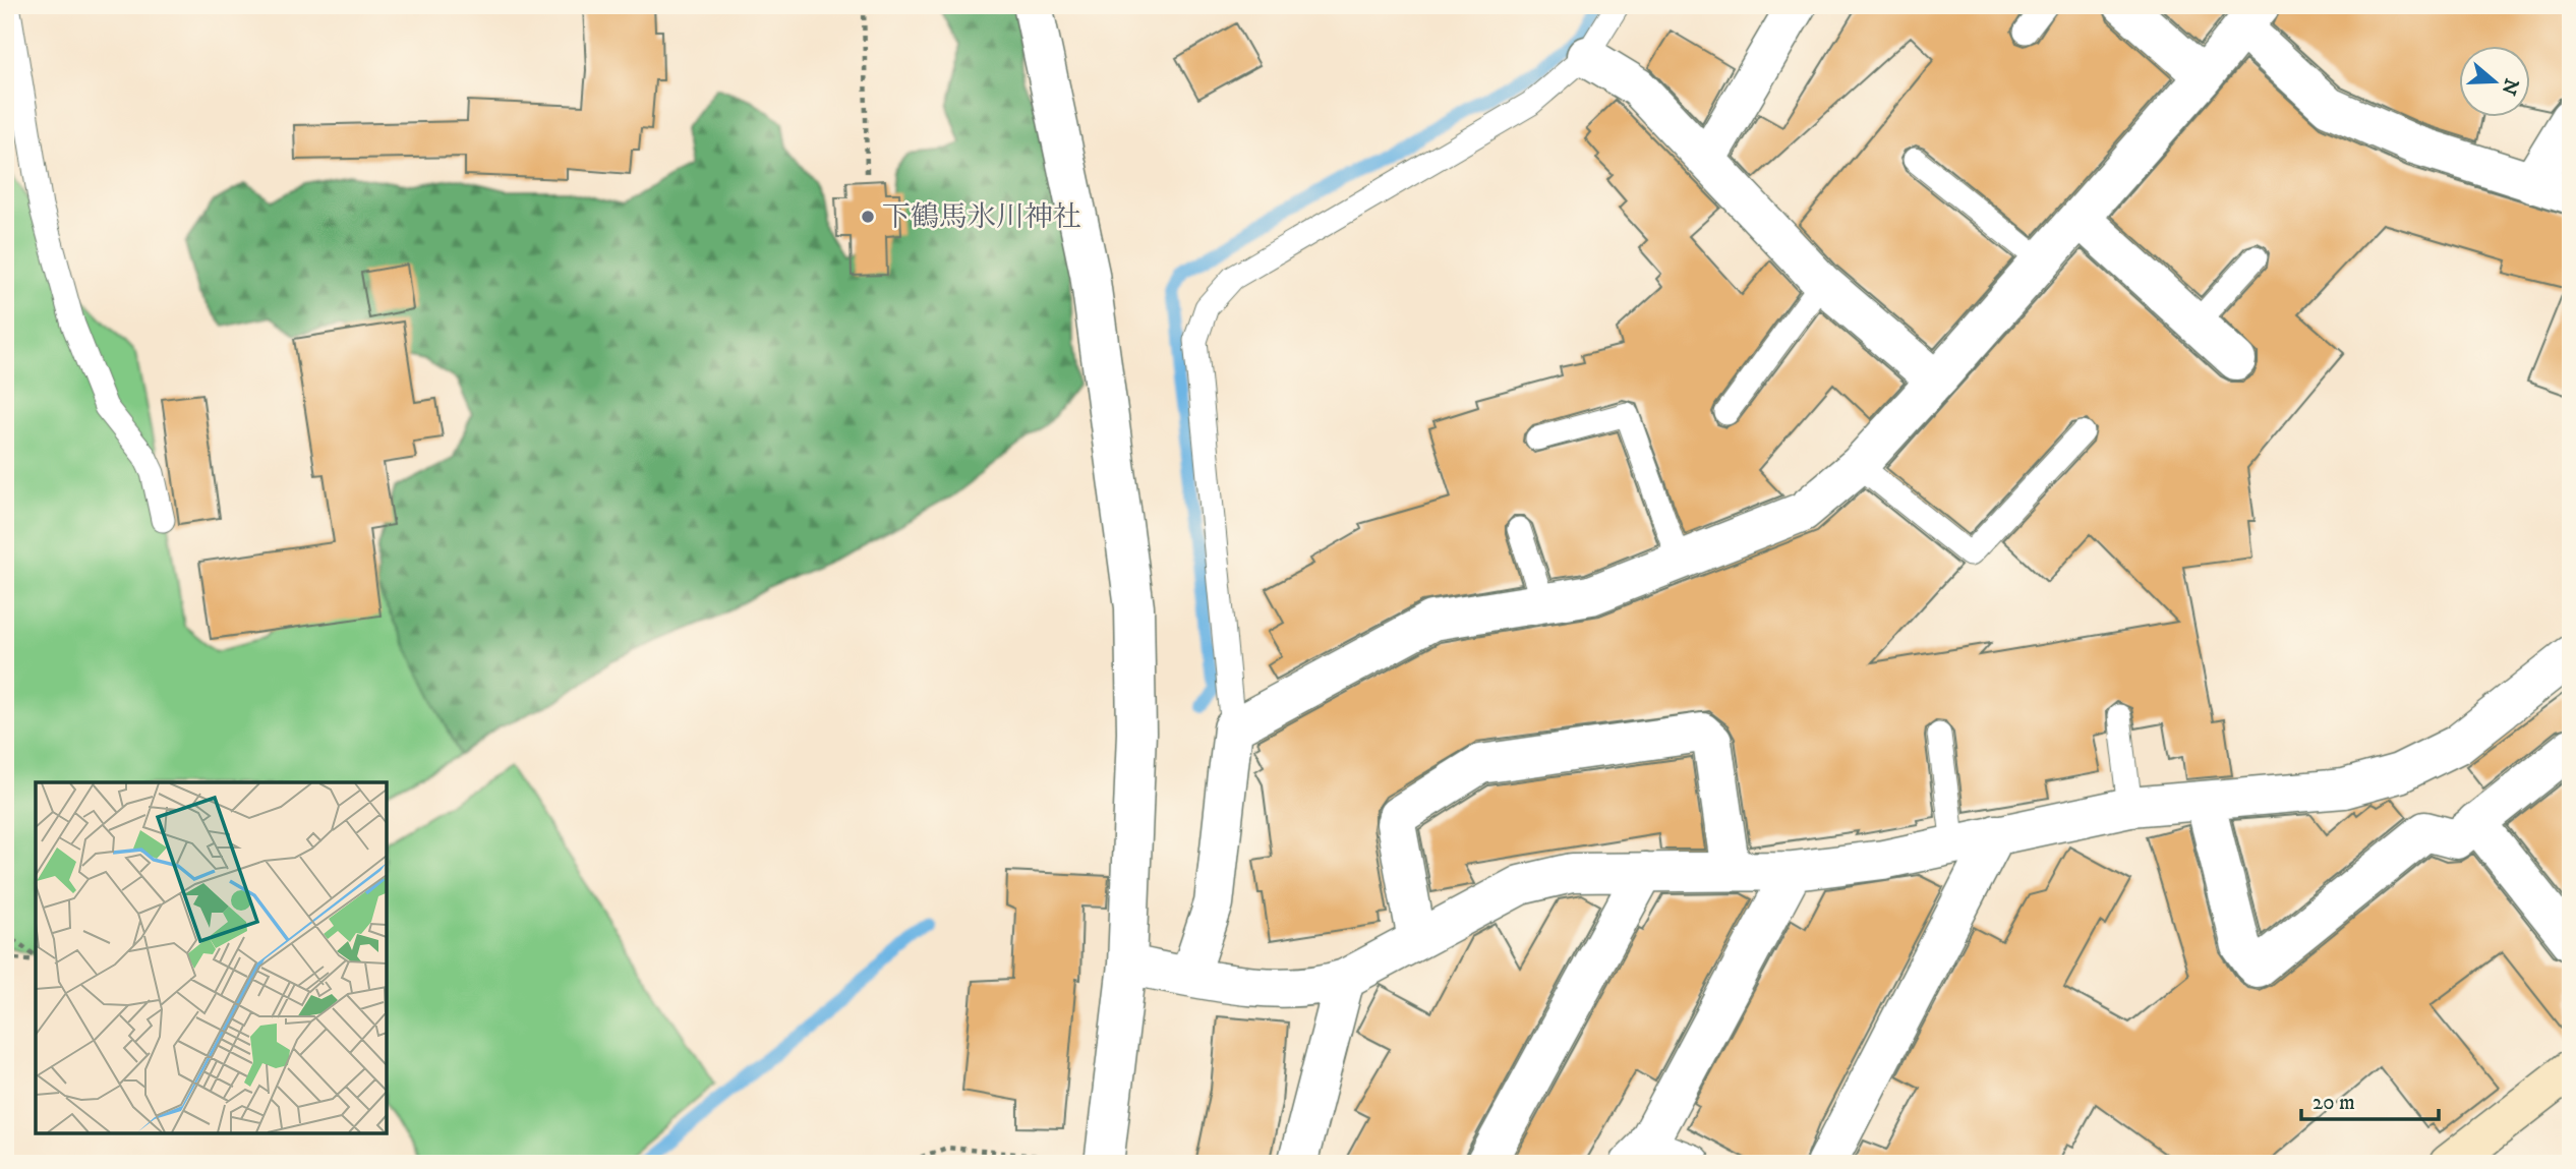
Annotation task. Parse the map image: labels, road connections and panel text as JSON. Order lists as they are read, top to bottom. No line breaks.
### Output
{"places":["下鶴馬氷川神社"],"scale_bar":"20 m","north":"right"}
